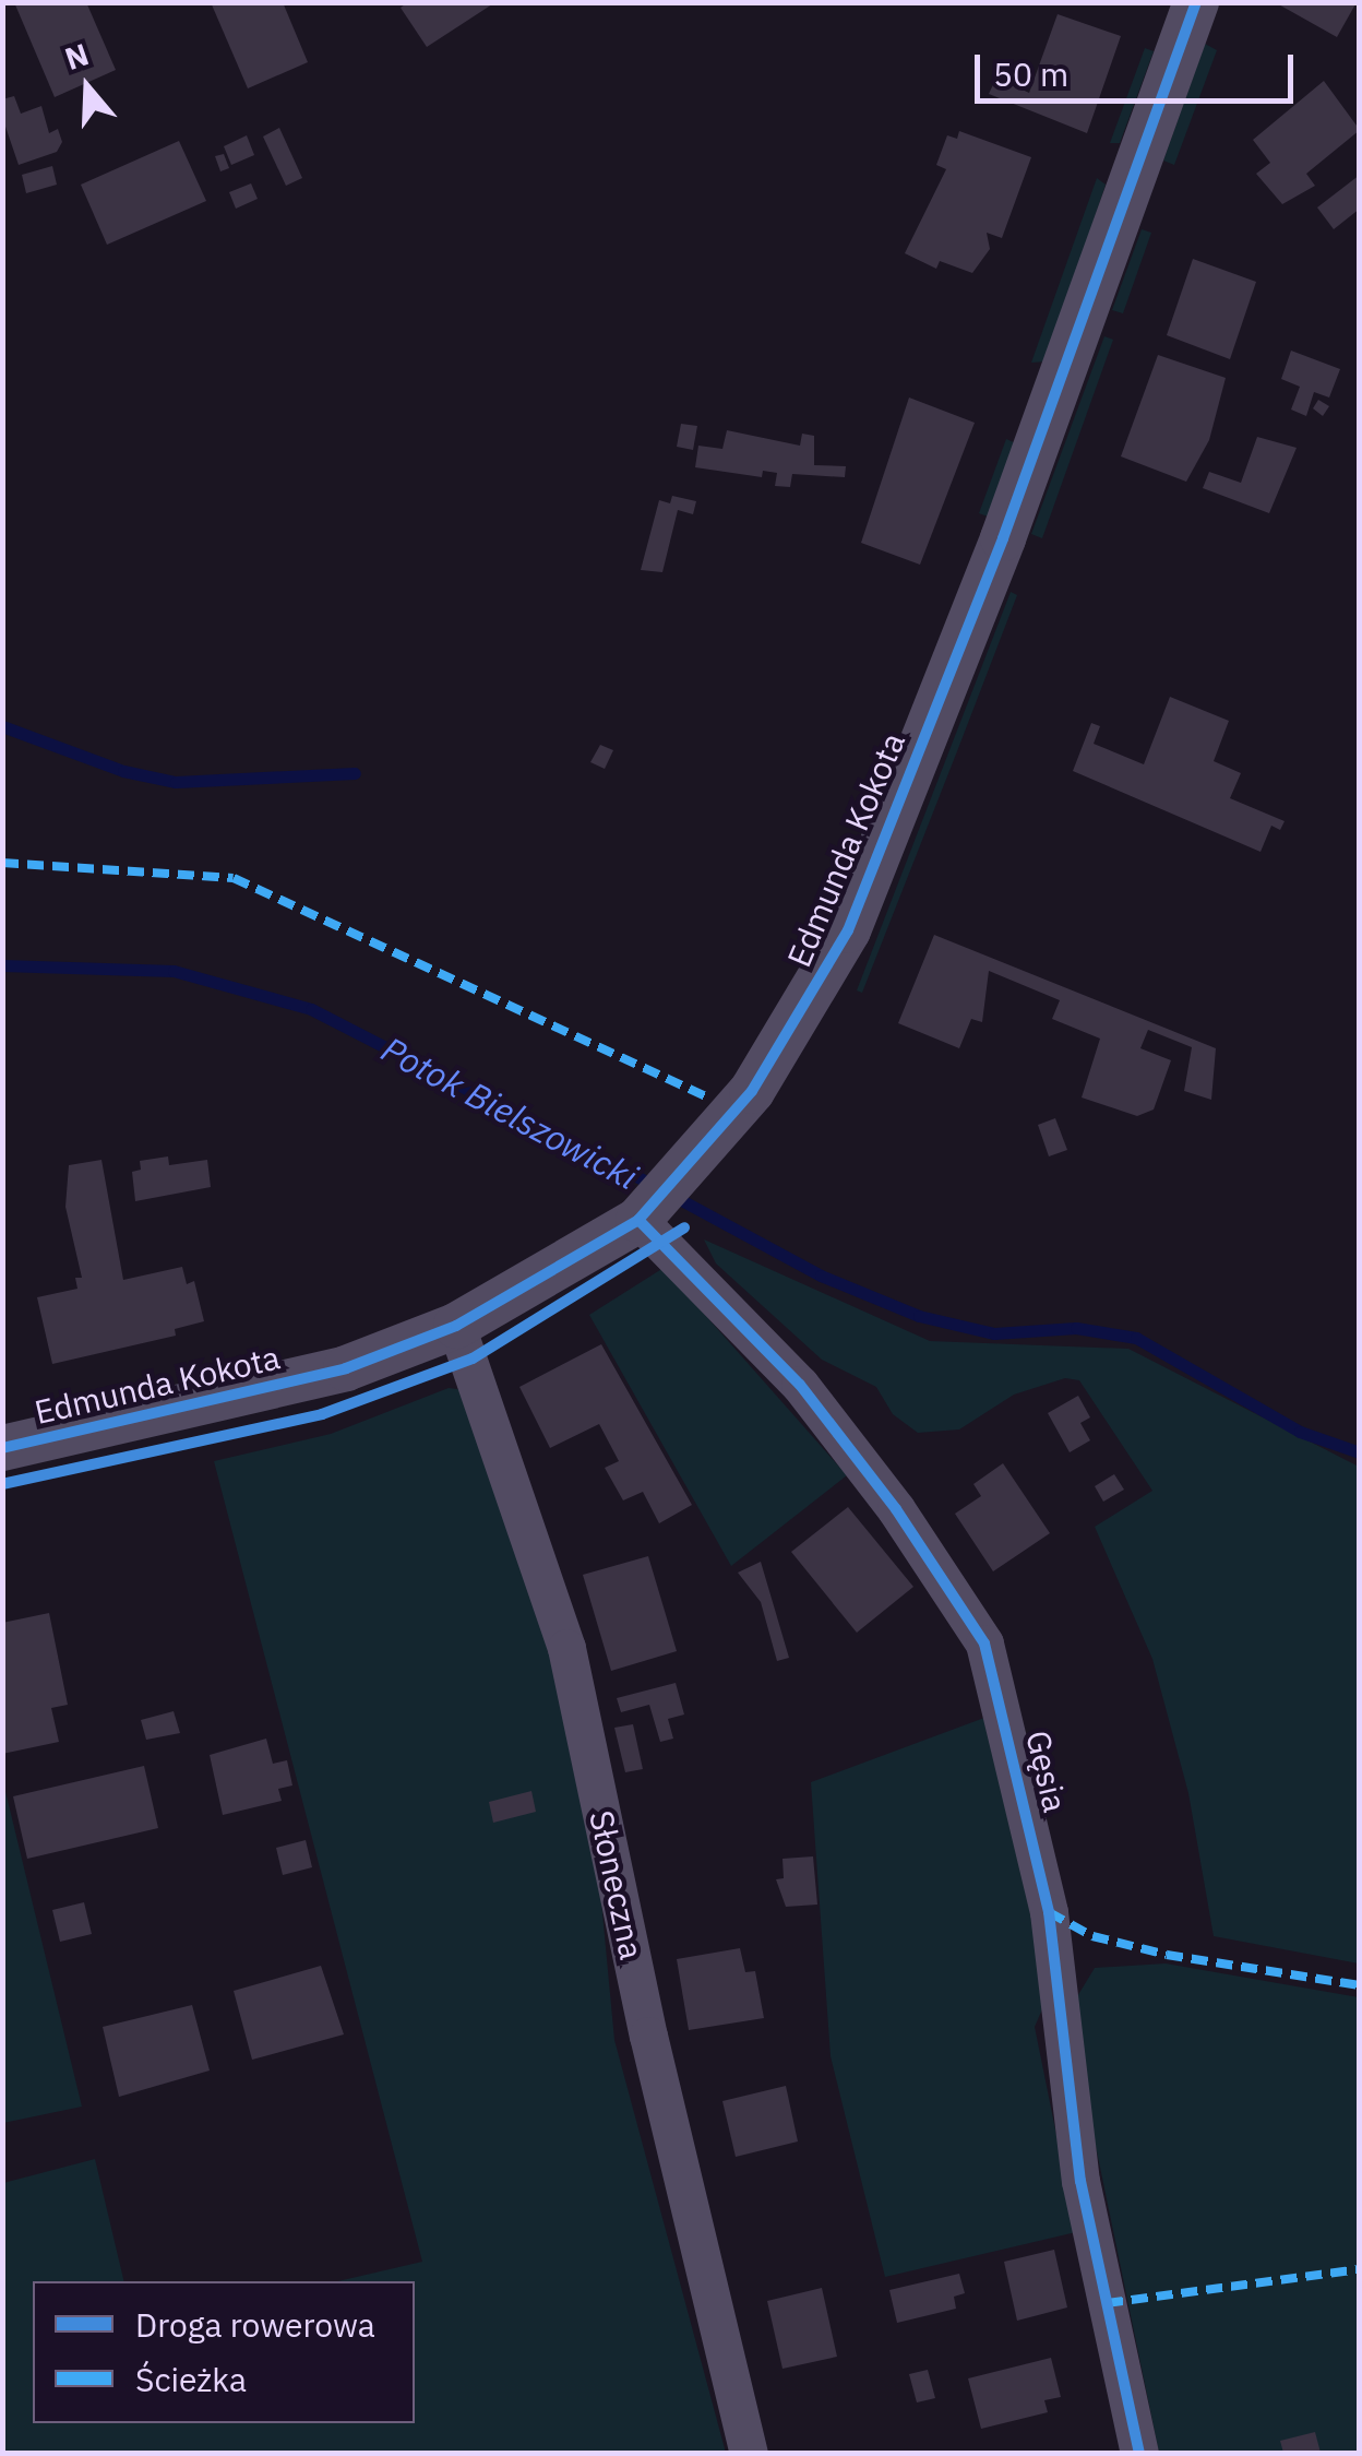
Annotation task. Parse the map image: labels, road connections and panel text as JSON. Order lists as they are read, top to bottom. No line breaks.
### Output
{"streets":{"street":["Edmunda Kokota","Gęsia","Słoneczna"]},"crossings":[["Edmunda Kokota","Gęsia"],["Edmunda Kokota","Słoneczna"]],"water":["Potok Bielszowicki"],"legend":["Droga rowerowa","Ścieżka"],"scale_bar":"50 m","north":"top"}
